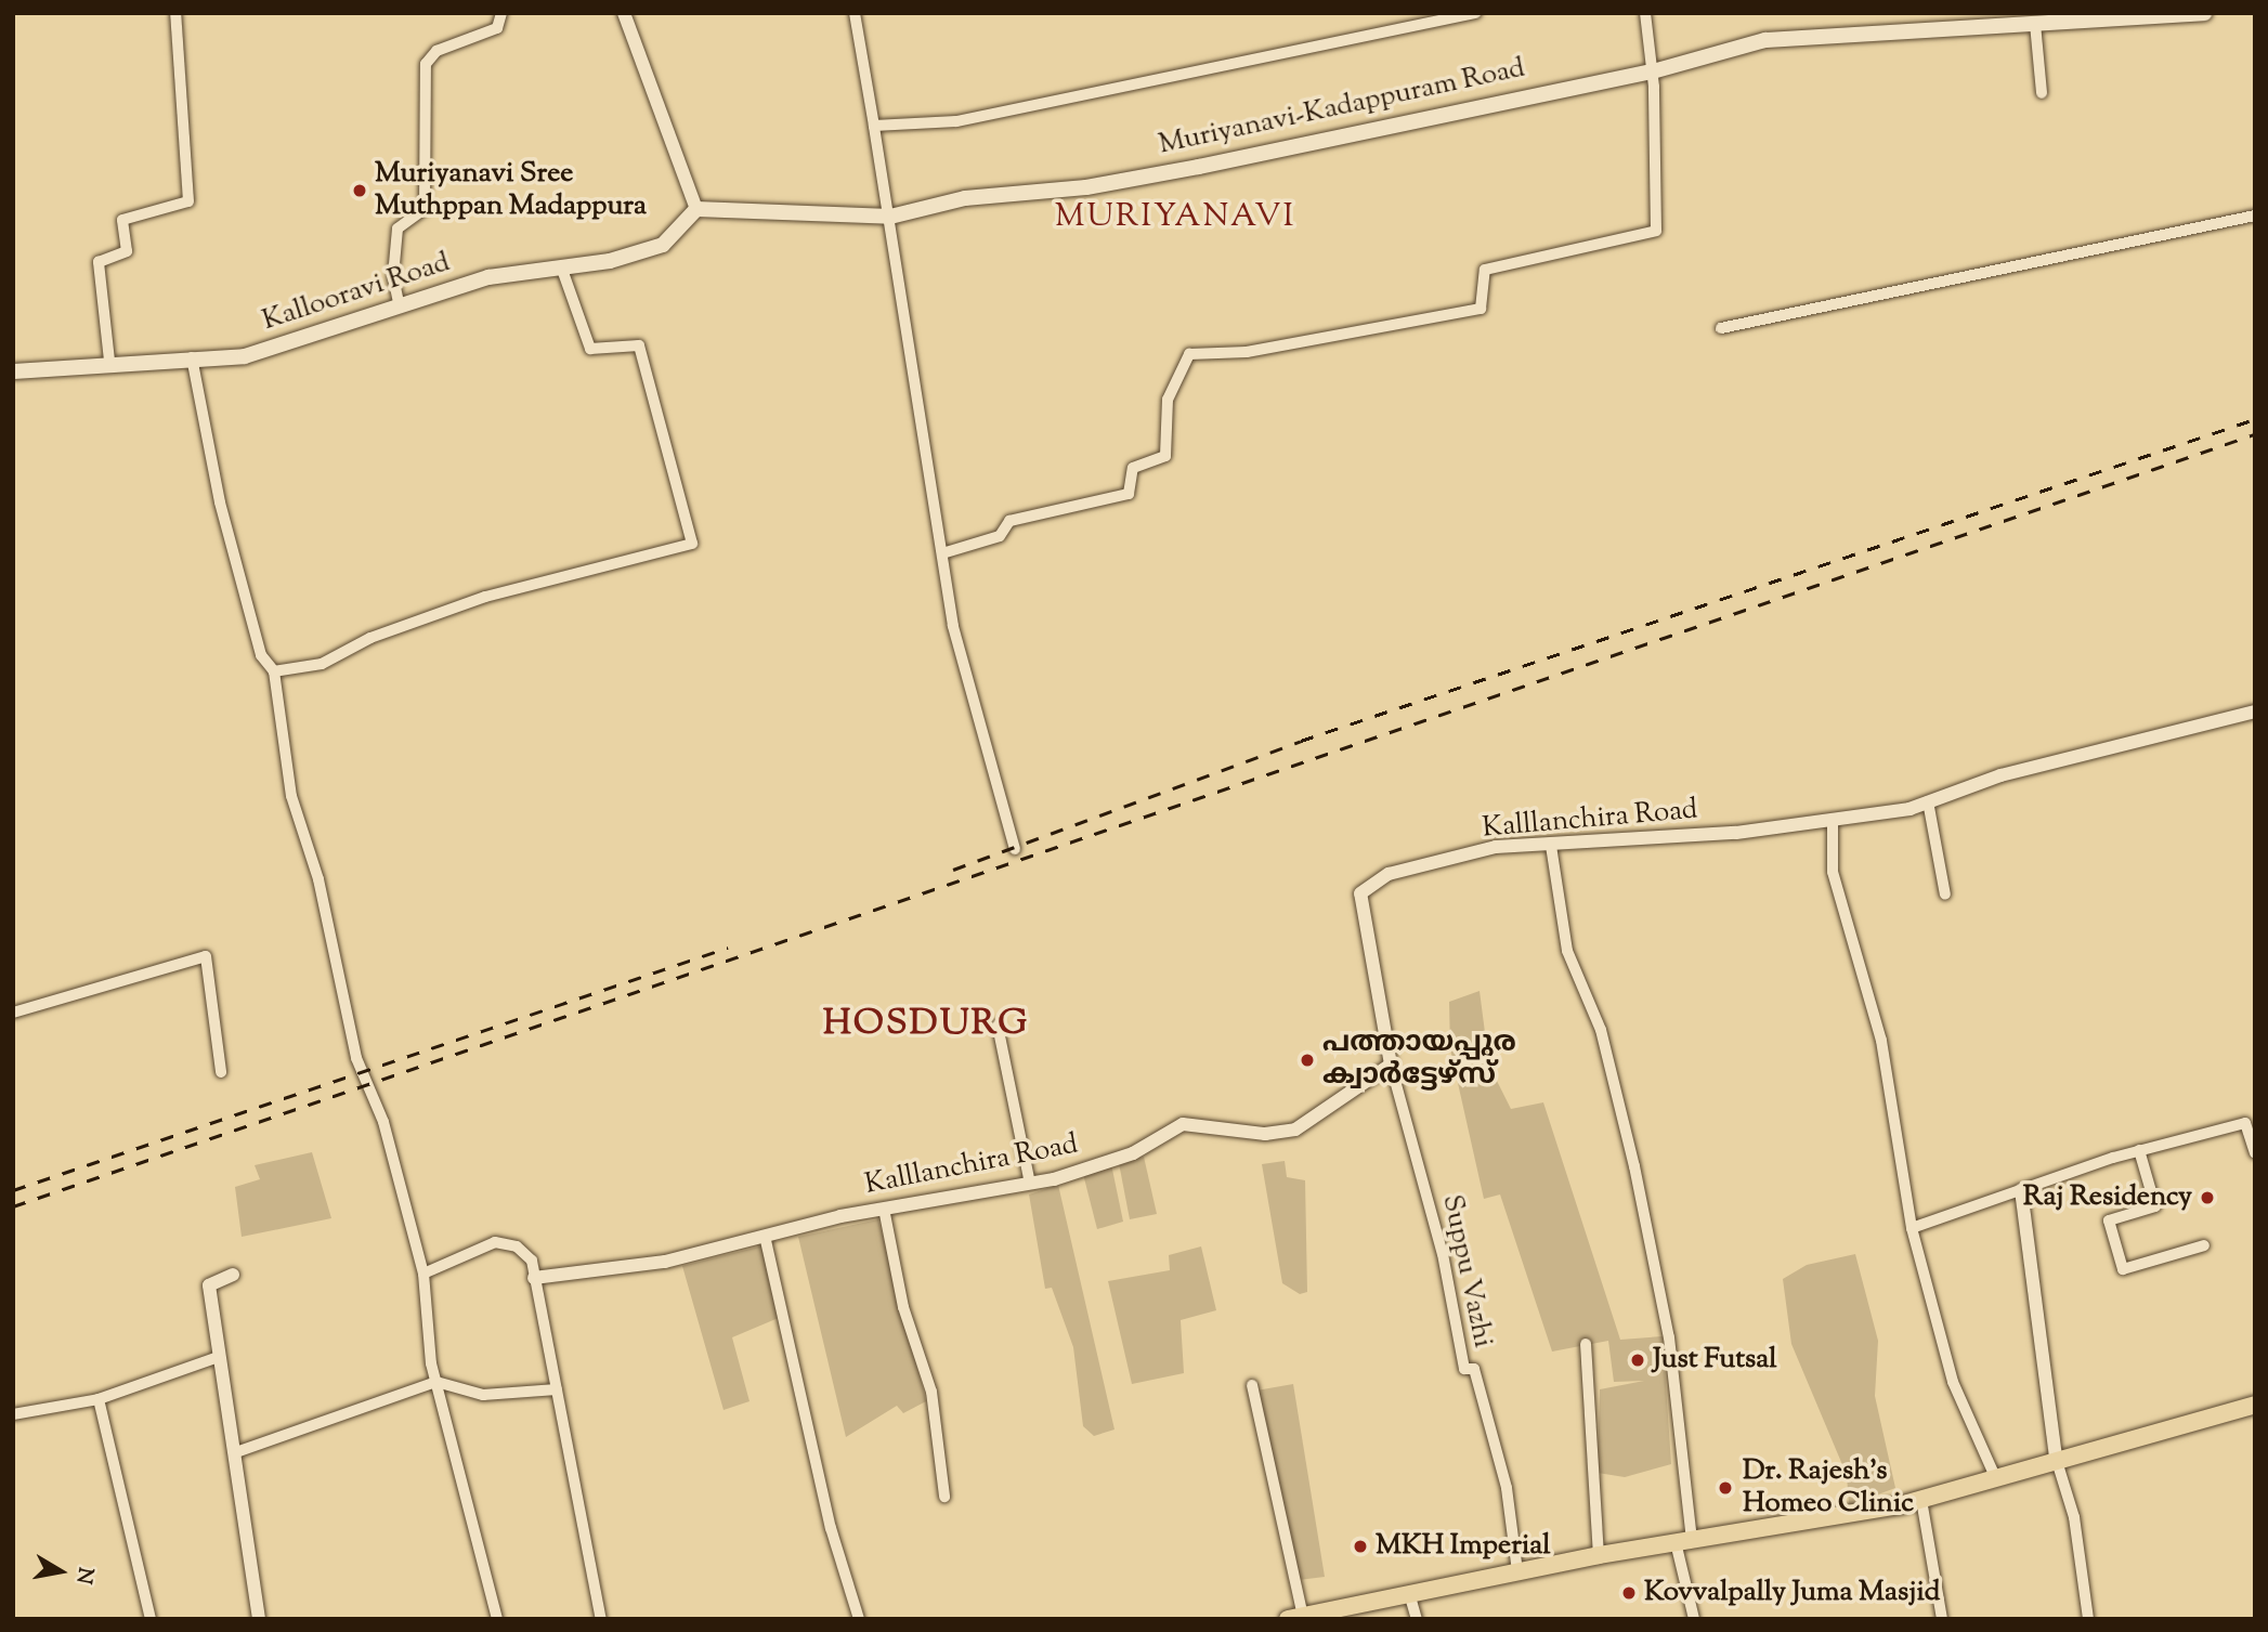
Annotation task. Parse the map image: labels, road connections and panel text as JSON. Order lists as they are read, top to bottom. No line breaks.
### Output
{"streets":{"main road":["Muriyanavi-Kadappuram Road","Kallooravi Road"],"street":["Kalllanchira Road","Suppu Vazhi"]},"crossings":[["Muriyanavi-Kadappuram Road","Kallooravi Road"],["Kalllanchira Road","Suppu Vazhi"]],"districts":["MURIYANAVI","HOSDURG"],"places":["Muriyanavi Sree Muthppan Madappura","പത്തായപ്പുര ക്വാർട്ടേഴ്സ്","Raj Residency","Just Futsal","Dr. Rajesh's Homeo Clinic","MKH Imperial","Kovvalpally Juma Masjid"],"north":"right"}
